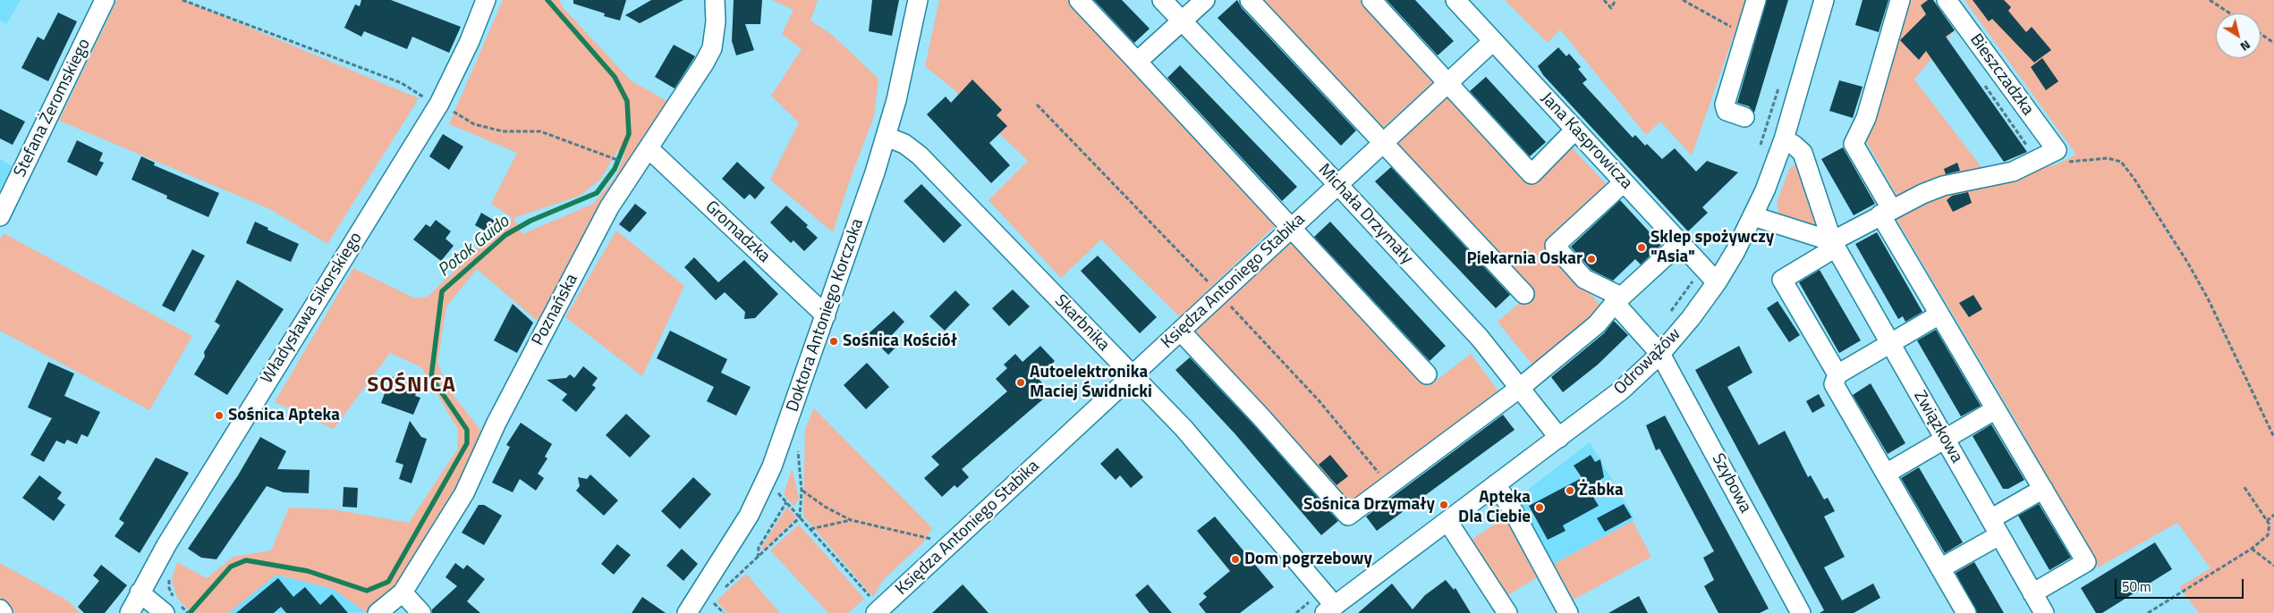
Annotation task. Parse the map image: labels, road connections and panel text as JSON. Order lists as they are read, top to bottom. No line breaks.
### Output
{"streets":{"street":["Bieszczadzka","Stefana Żeromskiego","Jana Kasprowicza","Michała Drzymały","Gromadzka","Księdza Antoniego Stabika","Władysława Sikorskiego","Poznańska","Doktora Antoniego Korczoka","Skarbnika","Odrowążów","Związkowa","Szybowa"]},"crossings":[["Jana Kasprowicza","Księdza Antoniego Stabika"],["Jana Kasprowicza","Odrowążów"],["Michała Drzymały","Księdza Antoniego Stabika"],["Michała Drzymały","Odrowążów"],["Gromadzka","Poznańska"],["Gromadzka","Doktora Antoniego Korczoka"],["Księdza Antoniego Stabika","Skarbnika"],["Doktora Antoniego Korczoka","Skarbnika"],["Skarbnika","Odrowążów"],["Odrowążów","Związkowa"],["Odrowążów","Szybowa"]],"districts":["SOŚNICA"],"water":["Potok Guido"],"places":["Sklep spożywczy \"Asia\"","Piekarnia Oskar","Sośnica Kościół","Autoelektronika Maciej Świdnicki","Sośnica Apteka","Żabka","Sośnica Drzymały","Apteka Dla Ciebie","Dom pogrzebowy"],"scale_bar":"50 m","north":"bottom right"}
